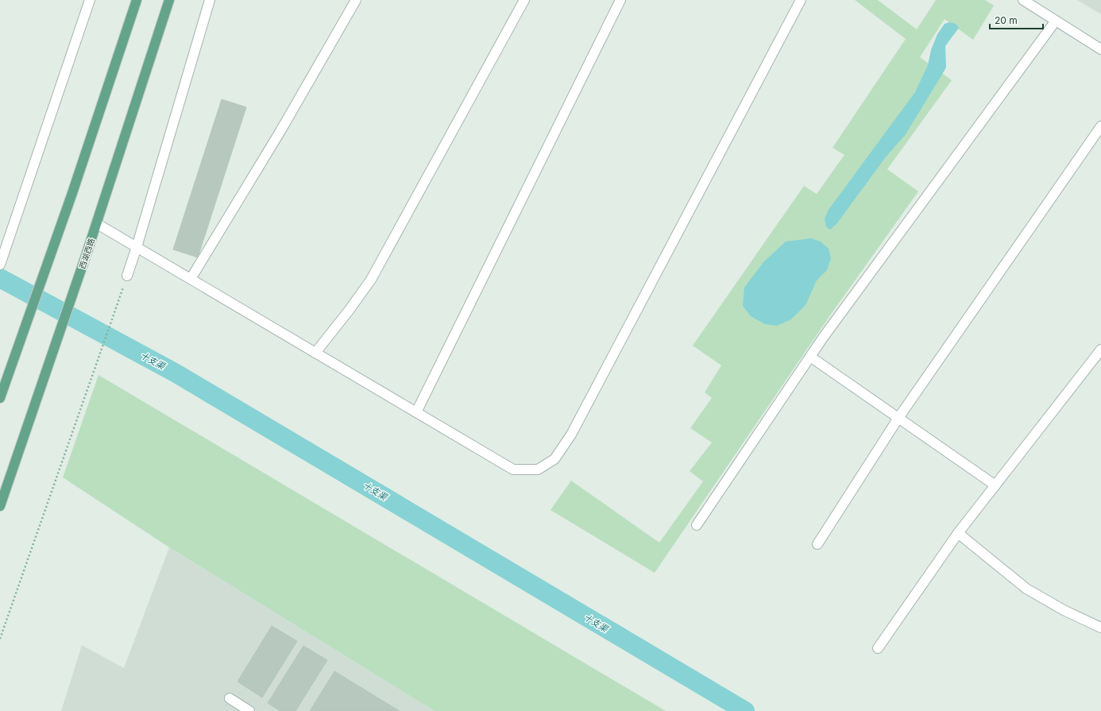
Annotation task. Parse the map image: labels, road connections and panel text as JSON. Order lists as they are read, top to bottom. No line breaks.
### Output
{"streets":{"main road":["西湖西路"]},"water":["十支渠"],"scale_bar":"20 m"}
